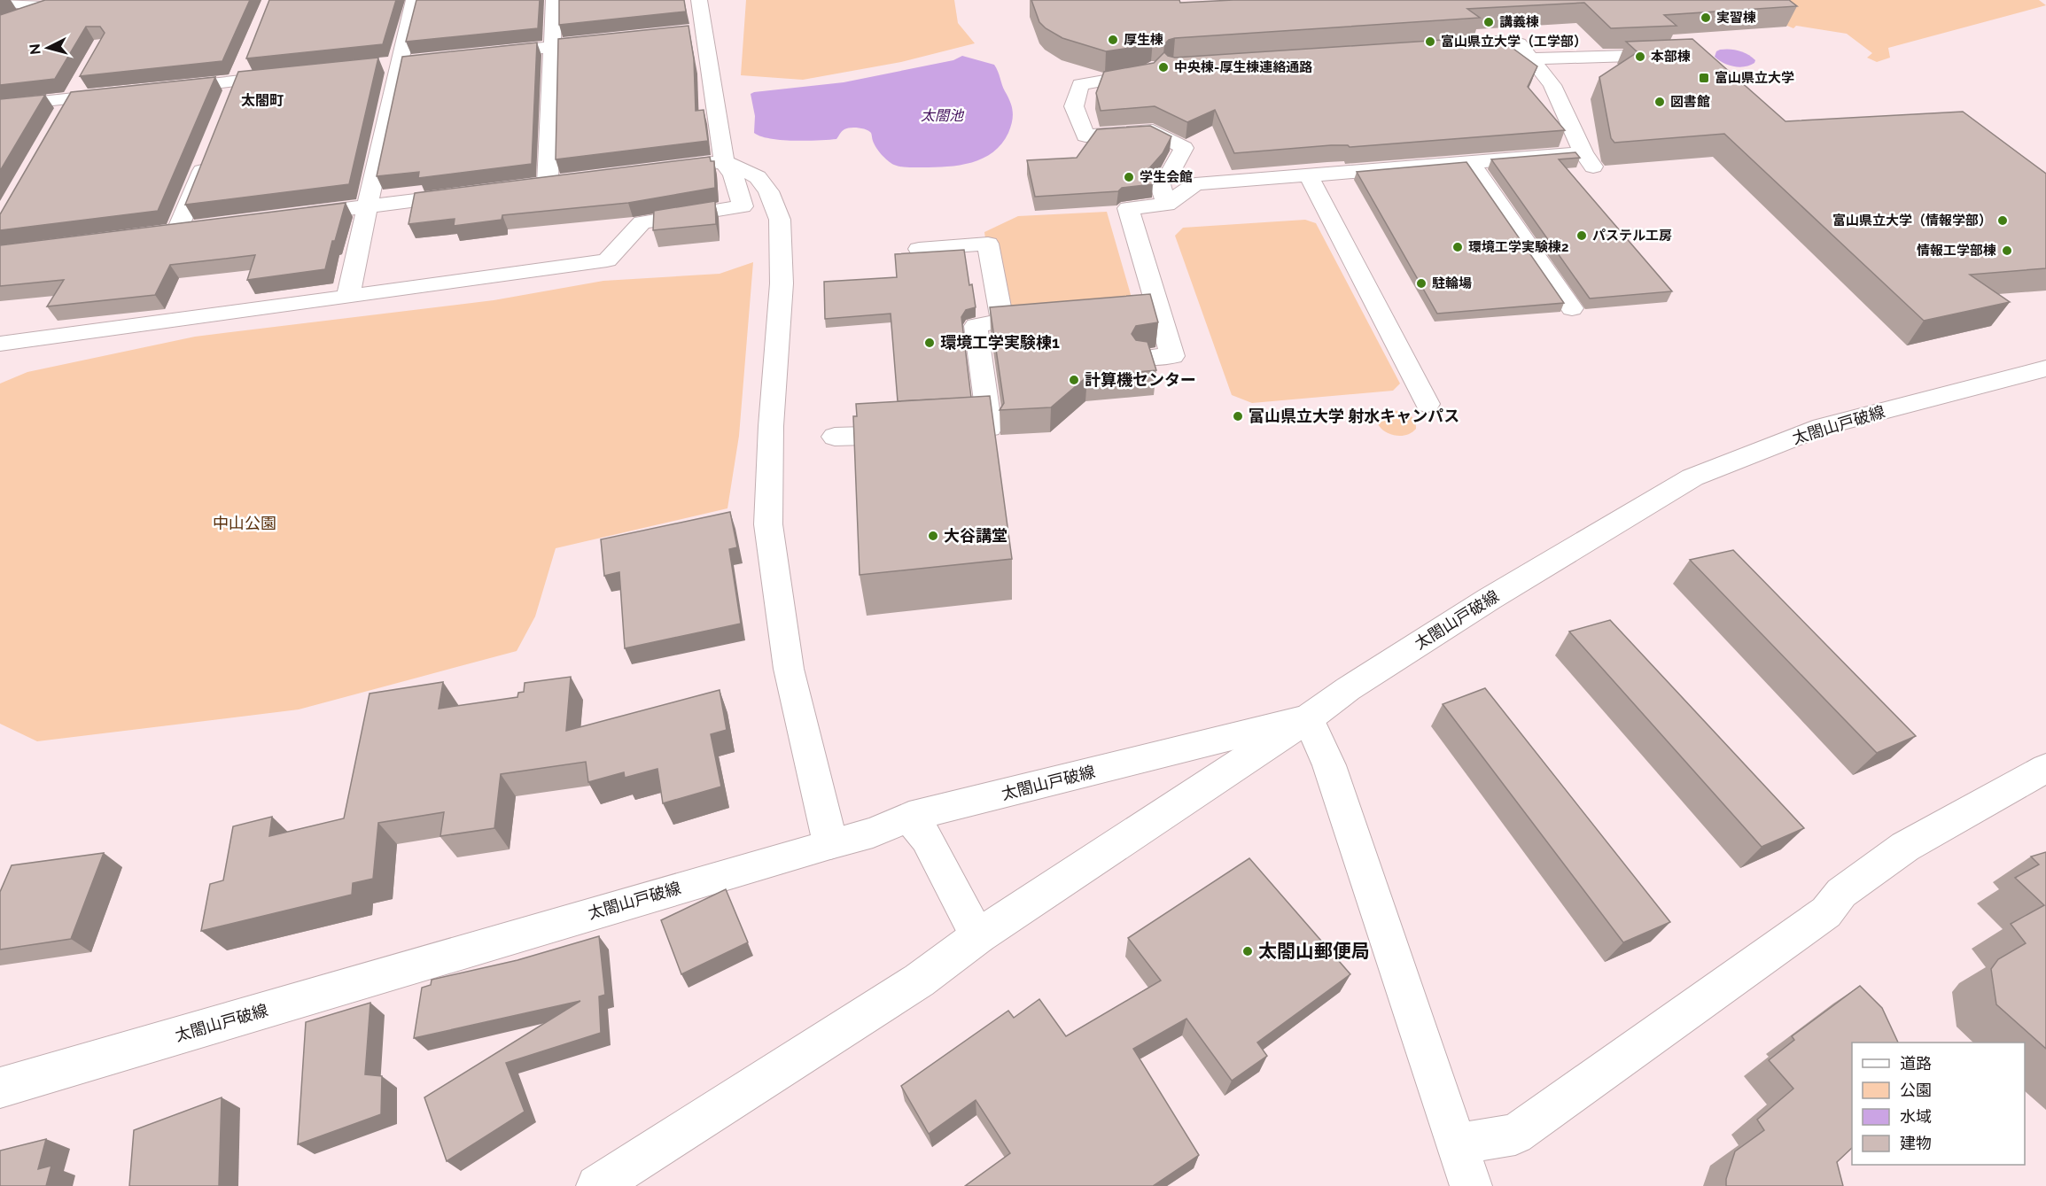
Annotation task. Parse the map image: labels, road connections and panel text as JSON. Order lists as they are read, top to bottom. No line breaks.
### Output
{"streets":{"street":["太閤山戸破線"]},"districts":["太閤町"],"water":["太閤池"],"parks":["中山公園"],"places":{"other":["実習棟","講義棟","厚生棟","富山県立大学（工学部）","本部棟","中央棟-厚生棟連絡通路","図書館","学生会館","富山県立大学（情報学部）","パステル工房","環境工学実験棟2","情報工学部棟","駐輪場","環境工学実験棟1","計算機センター","富山県立大学 射水キャンパス","大谷講堂","太閤山郵便局"],"transit":["富山県立大学"]},"legend":["道路","公園","水域","建物"],"north":"left"}
